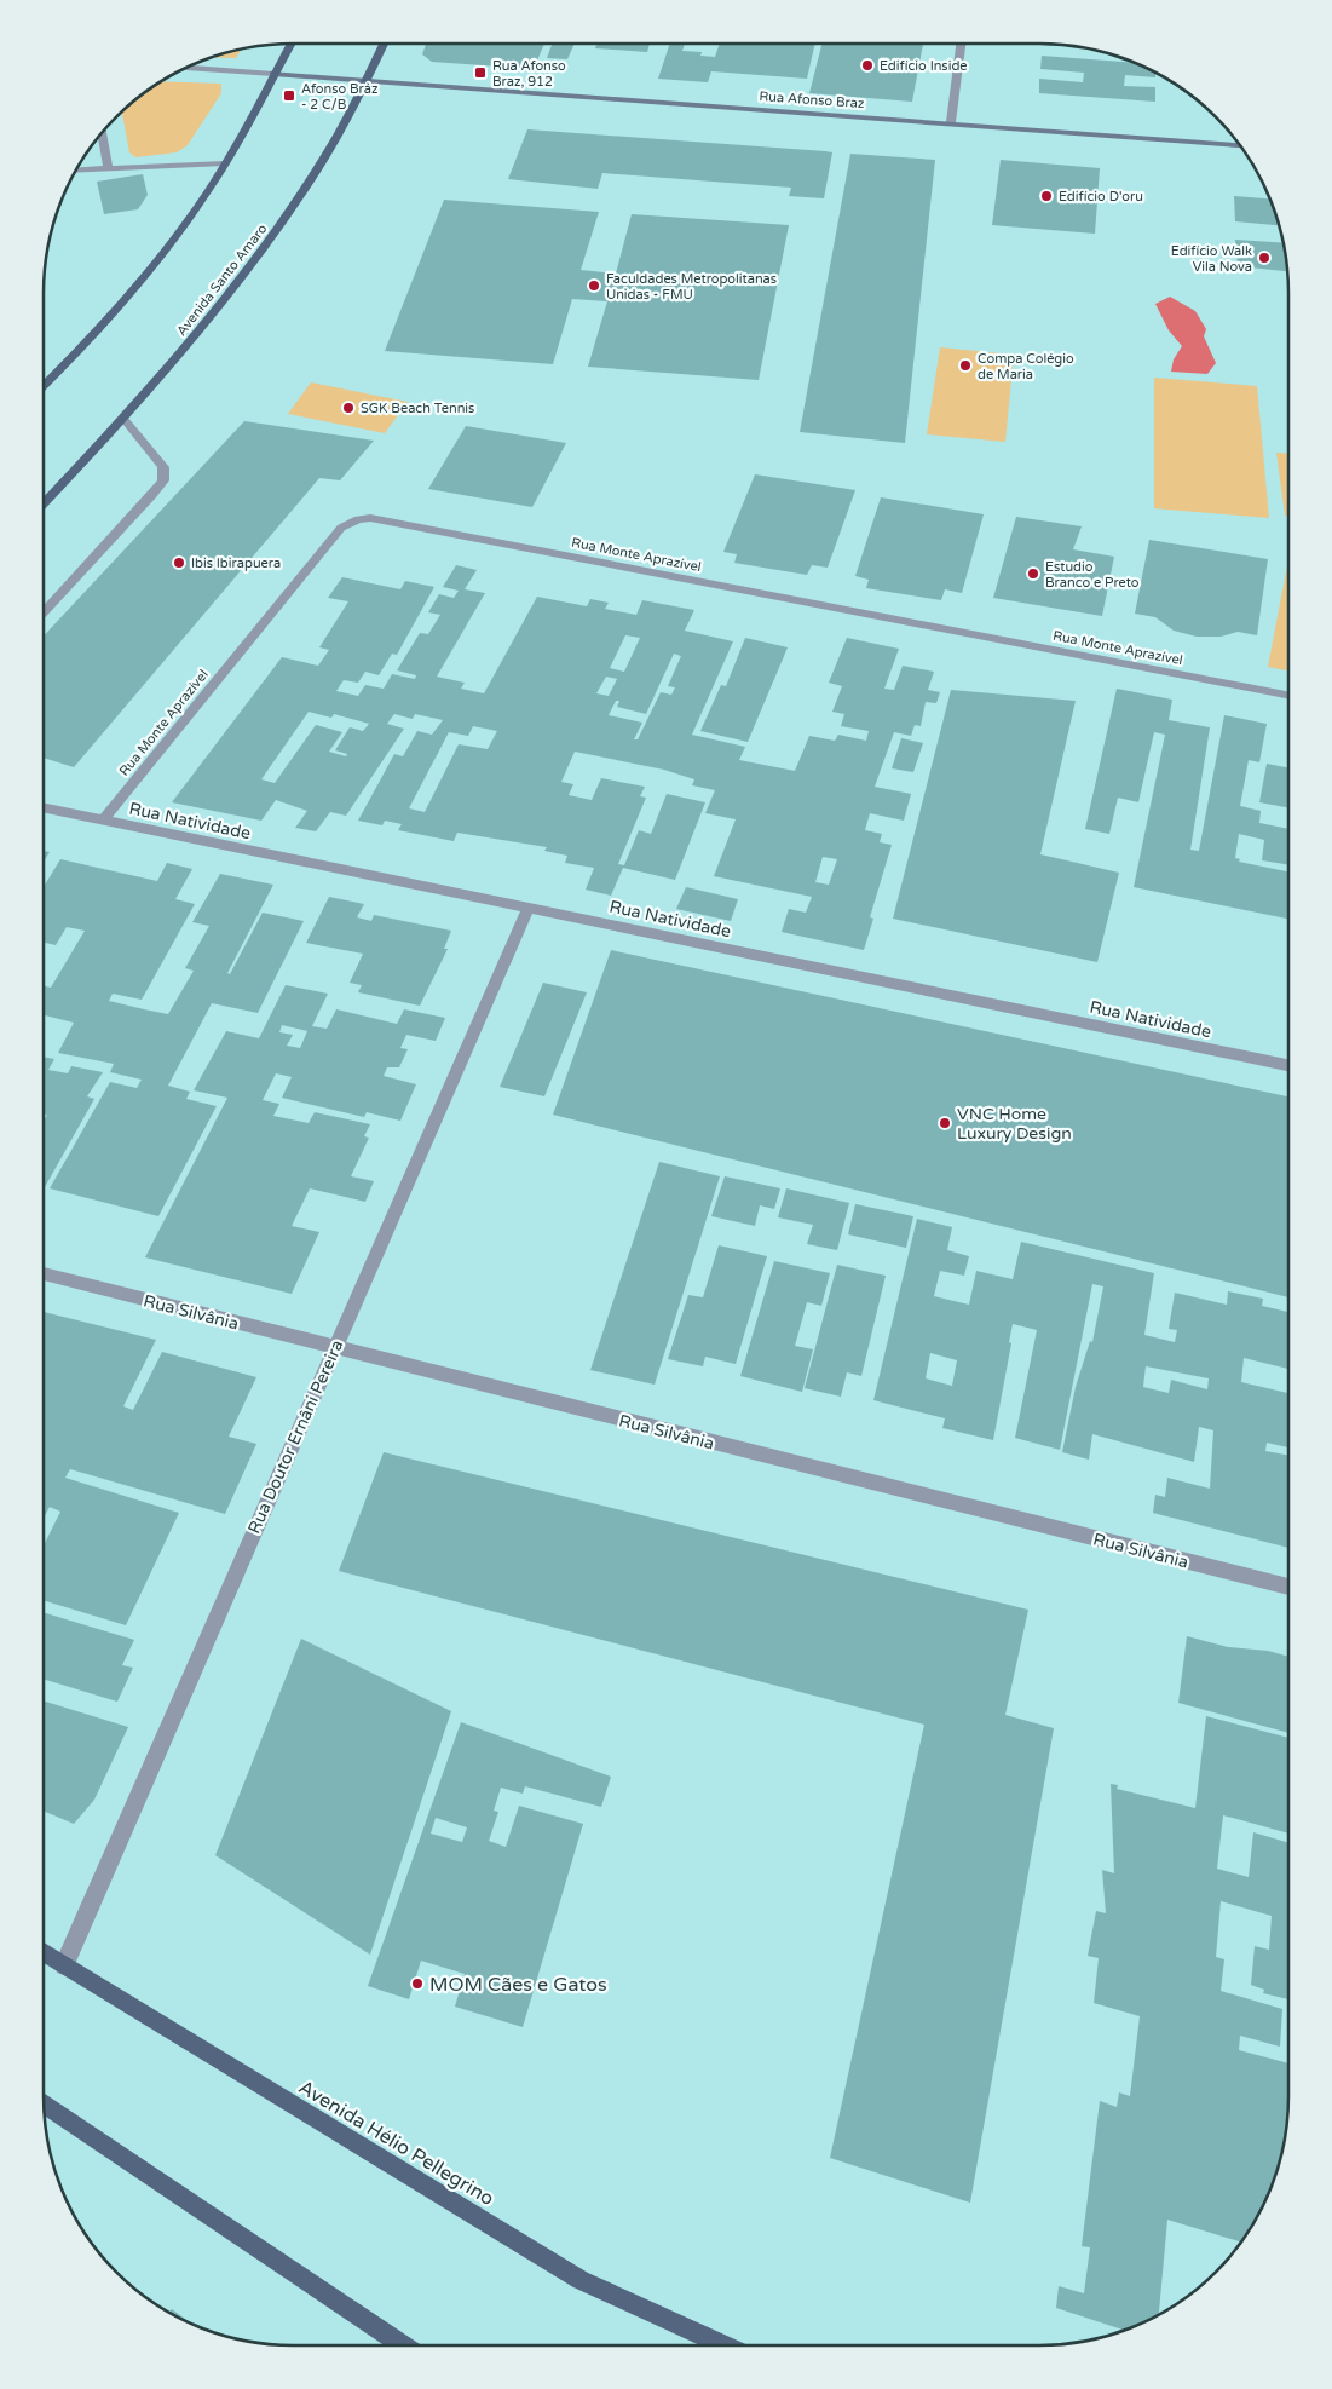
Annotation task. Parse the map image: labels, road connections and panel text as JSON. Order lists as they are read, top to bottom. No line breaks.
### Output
{"streets":{"main road":["Avenida Santo Amaro","Avenida Hélio Pellegrino"],"street":["Rua Afonso Braz","Rua Monte Aprazível","Rua Natividade","Rua Silvânia","Rua Doutor Ernâni Pereira"]},"crossings":[["Rua Afonso Braz","Avenida Santo Amaro"],["Rua Monte Aprazível","Rua Natividade"],["Rua Natividade","Rua Doutor Ernâni Pereira"],["Rua Silvânia","Rua Doutor Ernâni Pereira"],["Rua Doutor Ernâni Pereira","Avenida Hélio Pellegrino"]],"places":{"other":["Edifício Inside","Edifício D'oru","Edifício Walk Vila Nova","Faculdades Metropolitanas Unidas - FMU","Compa Colégio de Maria","SGK Beach Tennis","Ibis Ibirapuera","Estudio Branco e Preto","VNC Home Luxury Design","MOM Cães e Gatos"],"transit":["Rua Afonso Braz, 912","Afonso Bráz - 2 C/B"]}}
